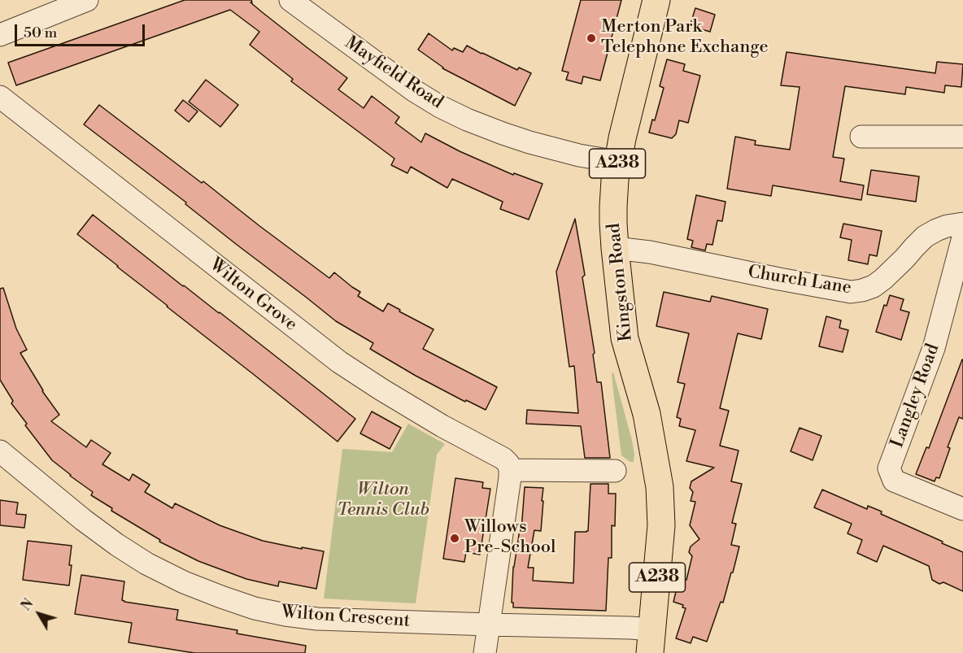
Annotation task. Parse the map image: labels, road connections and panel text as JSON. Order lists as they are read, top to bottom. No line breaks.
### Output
{"streets":{"main road":["A238","Kingston Road"],"street":["Mayfield Road","Church Lane","Wilton Grove","Langley Road","Wilton Crescent"]},"crossings":[["Mayfield Road","Kingston Road"],["Church Lane","Kingston Road"],["Kingston Road","Wilton Crescent"]],"parks":["Wilton Tennis Club"],"places":["Merton Park Telephone Exchange","Willows Pre-School"],"scale_bar":"50 m","north":"top left"}
